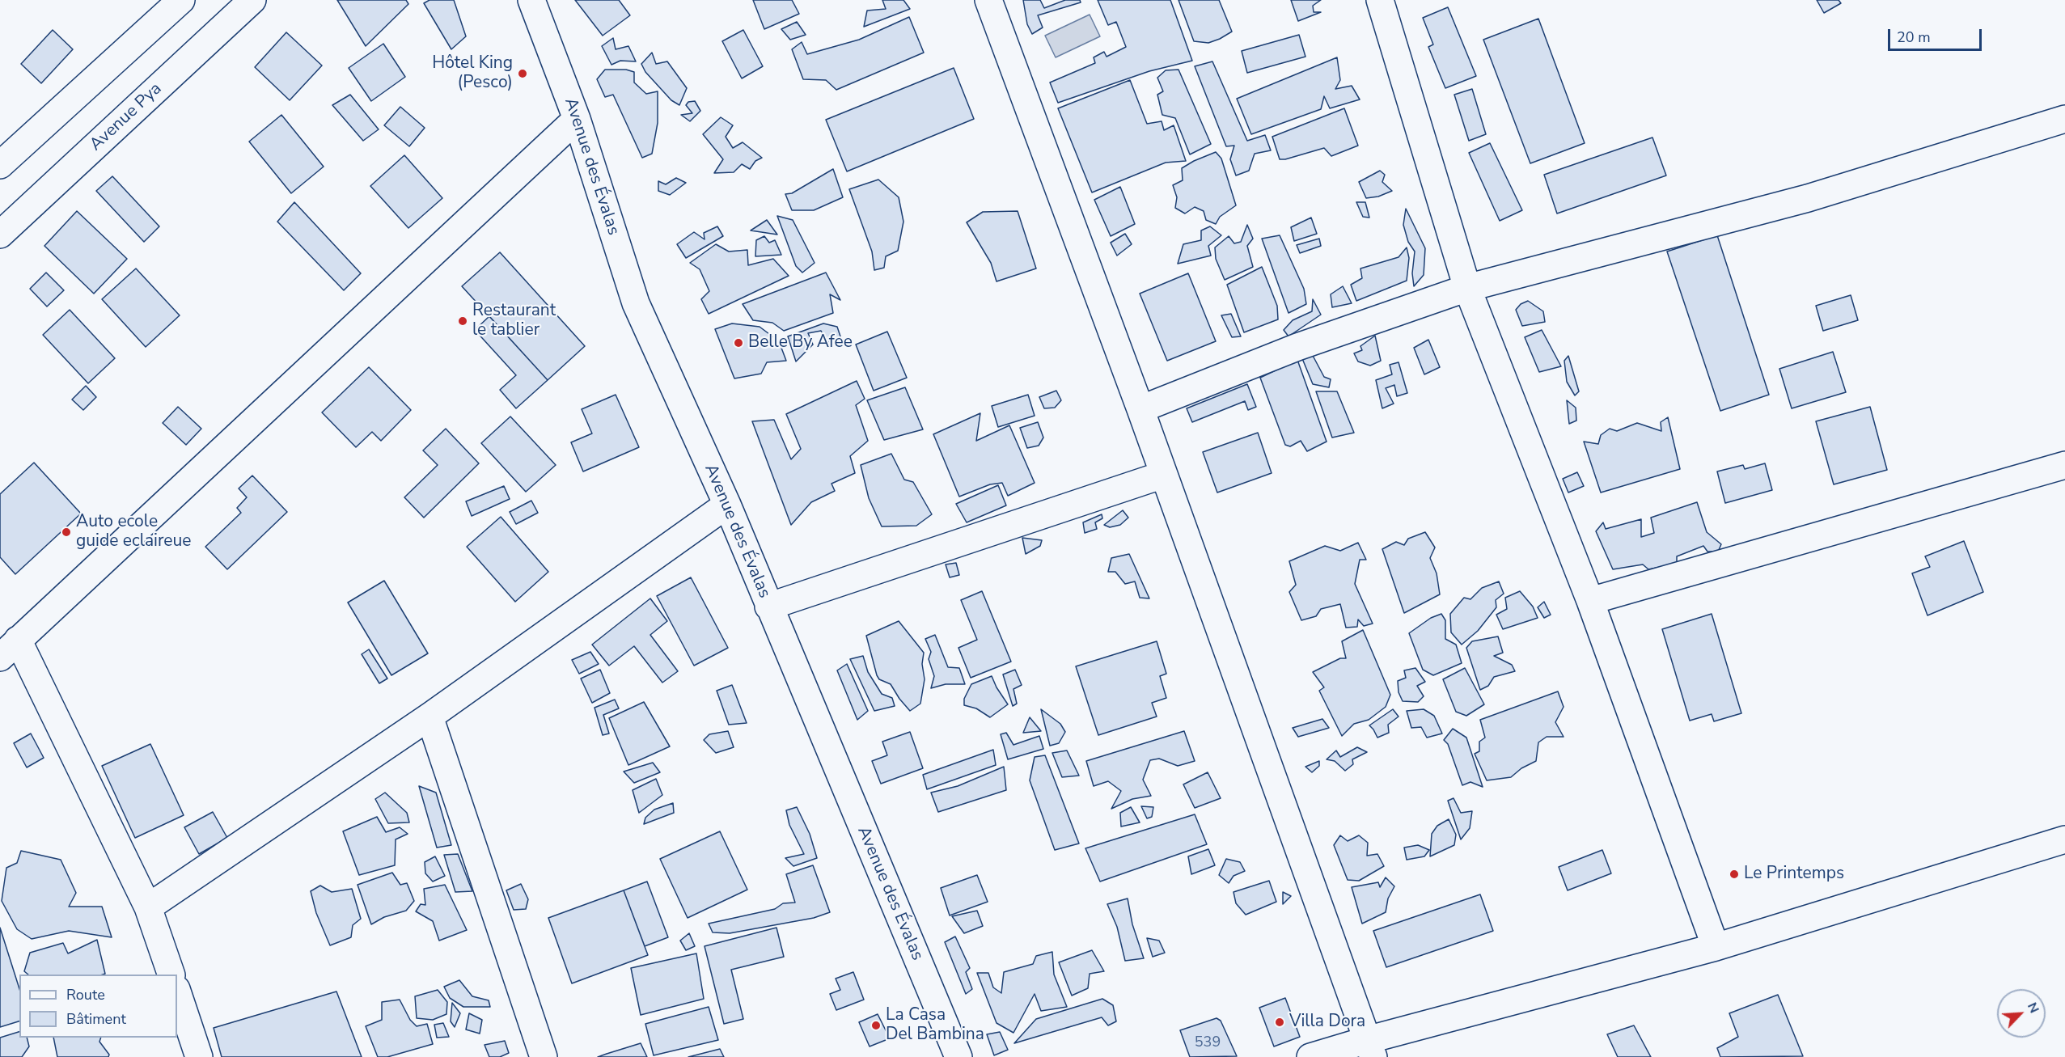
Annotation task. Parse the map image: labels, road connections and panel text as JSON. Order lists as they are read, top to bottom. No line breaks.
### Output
{"streets":{"street":["Avenue Pya","Avenue des Évalas"]},"places":["Hôtel King (Pesco)","Restaurant le tablier","Belle By Afee","Auto ecole guide eclaireue","Le Printemps","Villa Dora","La Casa Del Bambina"],"house_numbers":["539"],"legend":["Route","Bâtiment"],"scale_bar":"20 m","north":"top right"}
